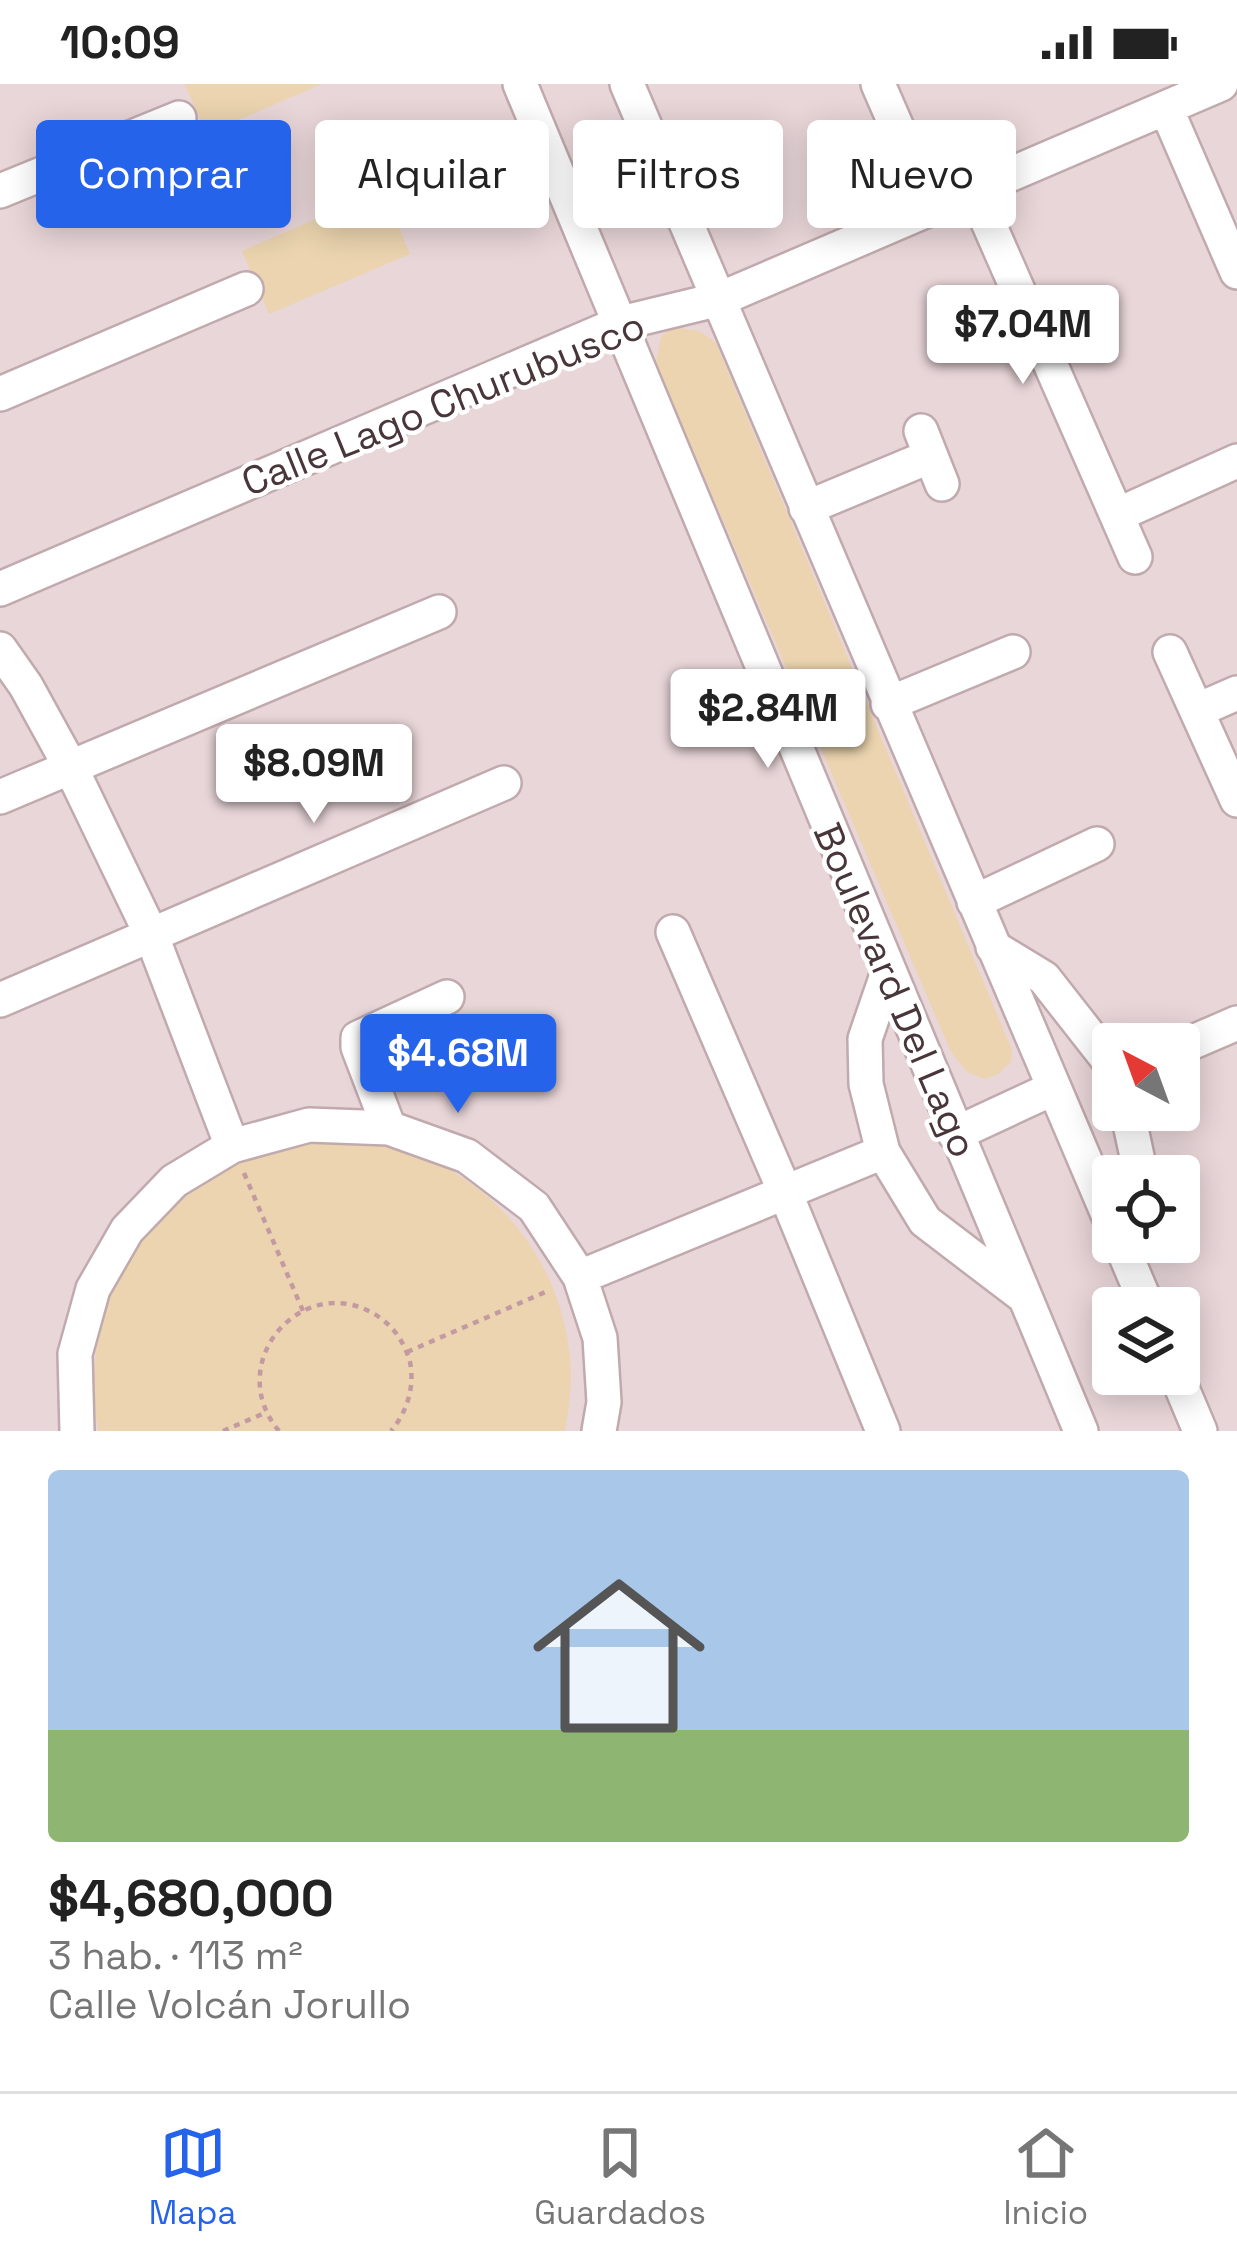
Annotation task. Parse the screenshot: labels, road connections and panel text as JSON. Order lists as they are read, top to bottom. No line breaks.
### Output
{"streets":{"street":["Calle Lago Churubusco","Boulevard Del Lago"]},"crossings":[["Calle Lago Churubusco","Boulevard Del Lago"]],"north":"top left","page":{"status":"10:09","chip":["Comprar","Alquilar","Filtros","Nuevo"],"price":["$7.04M","$2.84M","$8.09M","$4.68M"],"list":[{"name":"$4,680,000","note":"3 hab. · 113 m² · Calle Volcán Jorullo"}],"tabs":["Mapa","Guardados","Inicio"]}}
